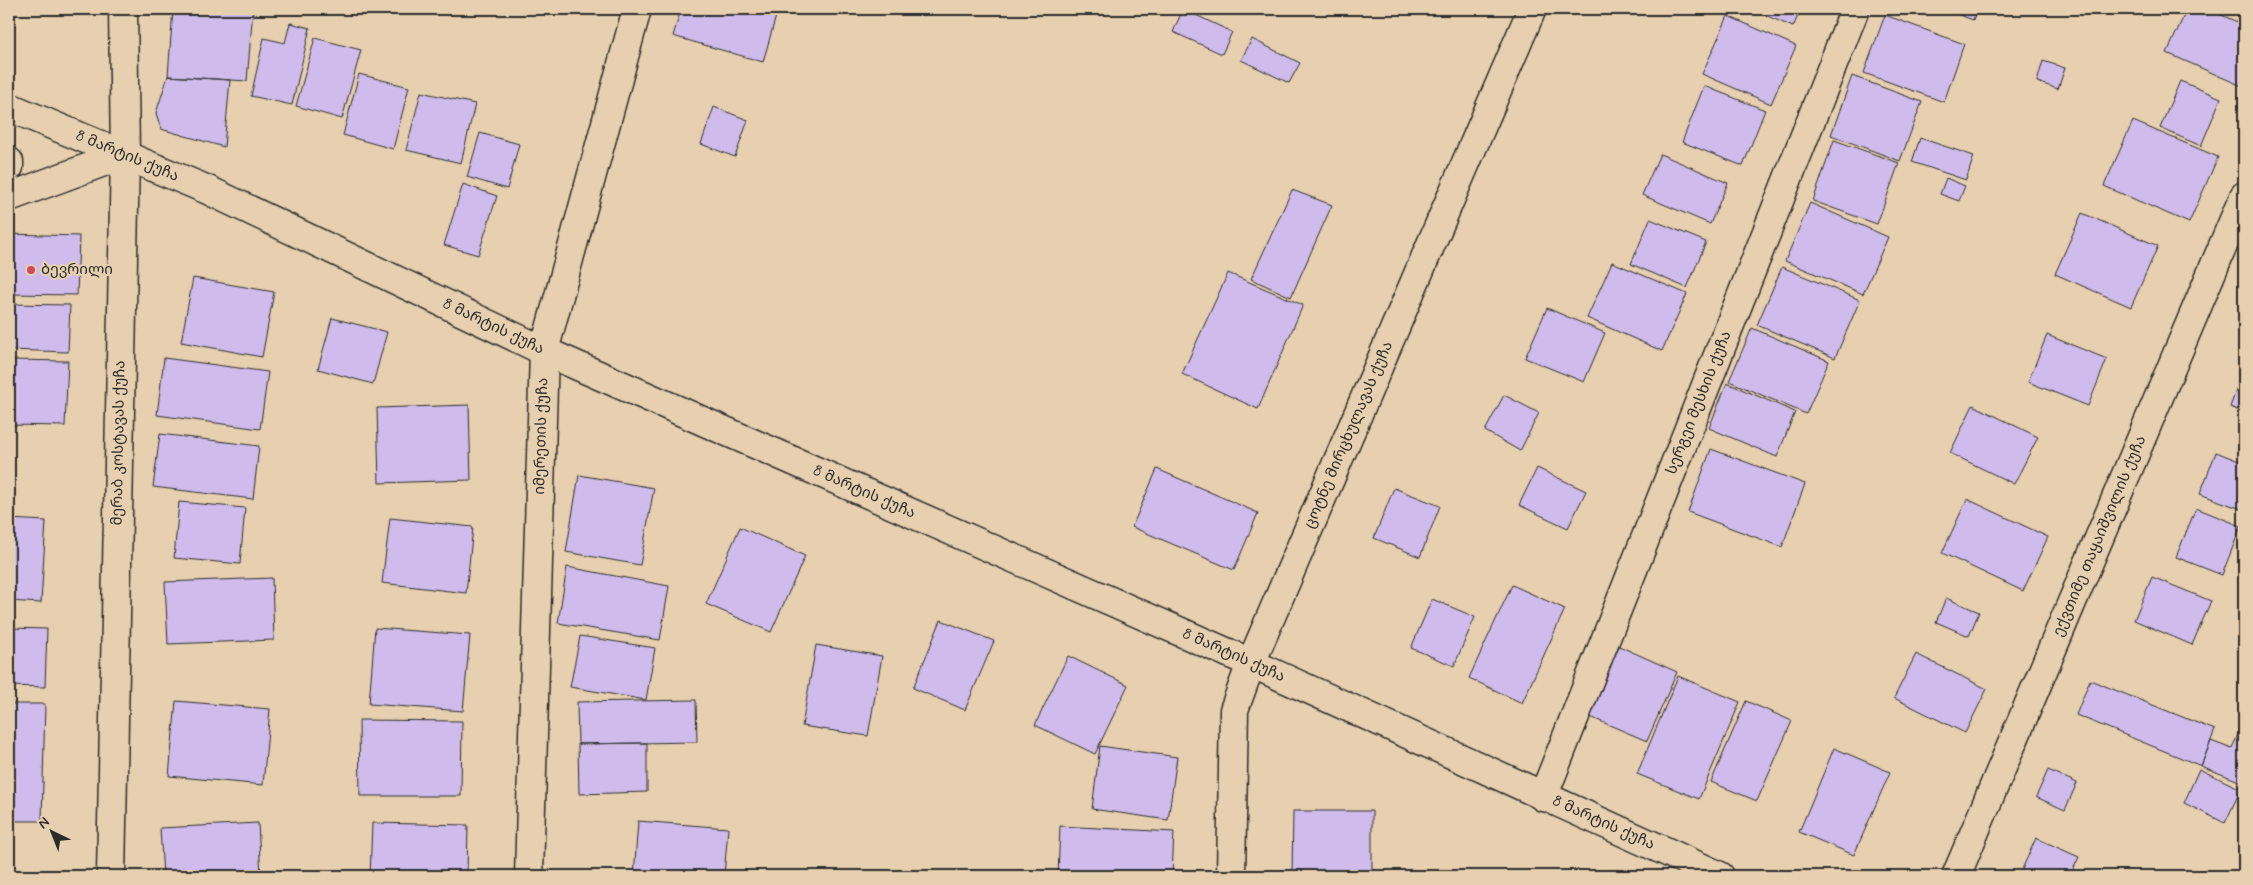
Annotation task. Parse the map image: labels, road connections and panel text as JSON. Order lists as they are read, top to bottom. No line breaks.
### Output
{"streets":{"main road":["8 მარტის ქუჩა","სერგეი მესხის ქუჩა","ცოტნე მირცხულავას ქუჩა","იმერეთის ქუჩა","მერაბ კოსტავას ქუჩა","ექვთიმე თაყაიშვილის ქუჩა"]},"crossings":[["8 მარტის ქუჩა","სერგეი მესხის ქუჩა"],["8 მარტის ქუჩა","ცოტნე მირცხულავას ქუჩა"],["8 მარტის ქუჩა","იმერეთის ქუჩა"],["8 მარტის ქუჩა","მერაბ კოსტავას ქუჩა"]],"places":["ბევრილი"],"north":"top left"}
